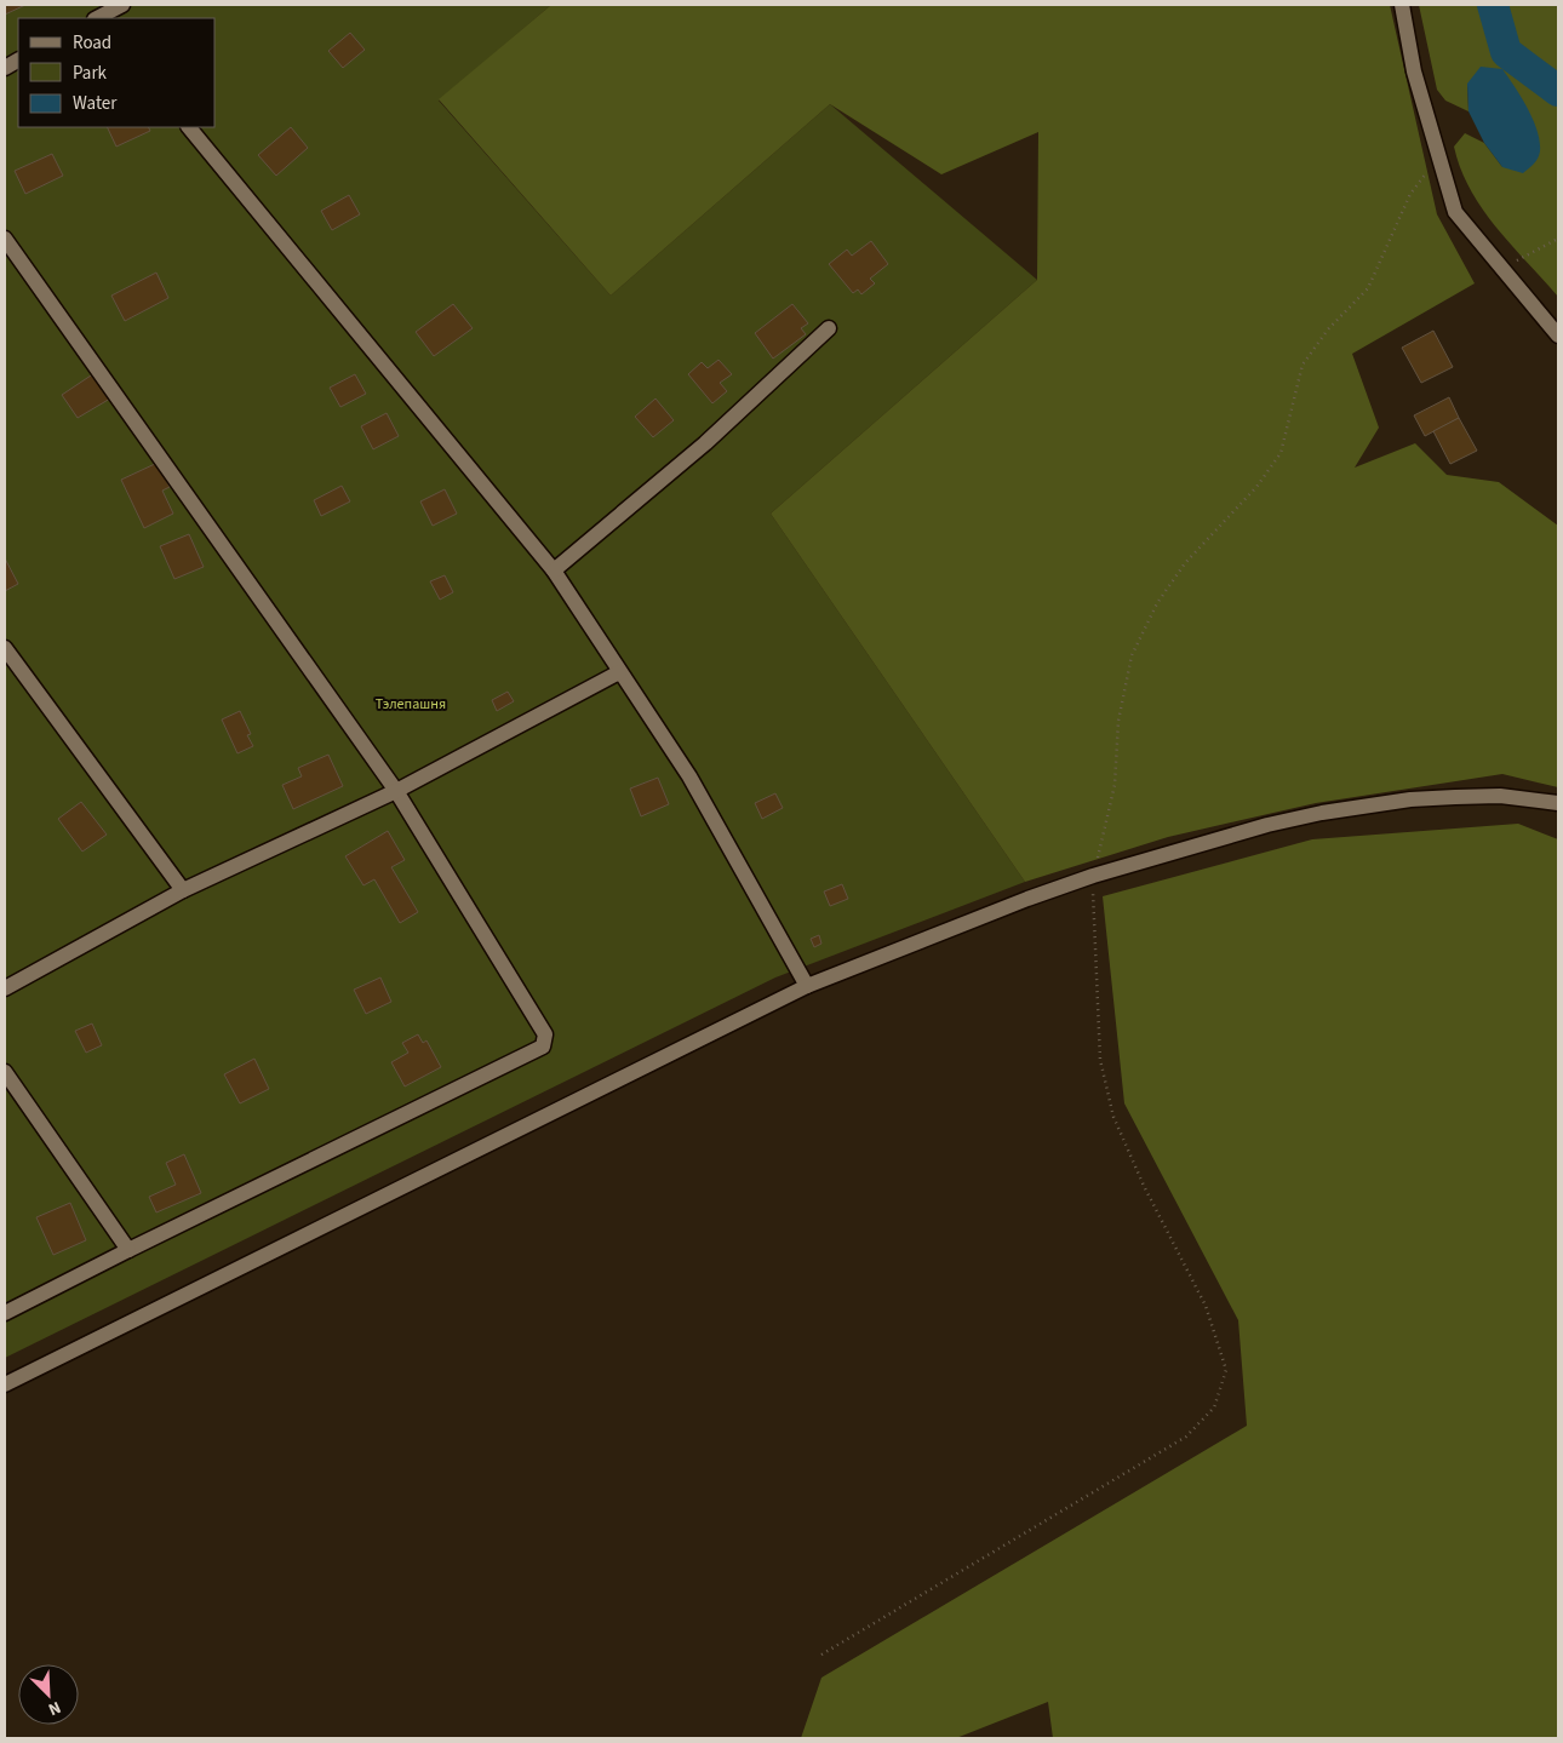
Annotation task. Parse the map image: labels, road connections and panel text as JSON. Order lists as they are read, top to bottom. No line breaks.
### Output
{"parks":["Тэлепашня"],"legend":["Road","Park","Water"],"north":"bottom right"}
